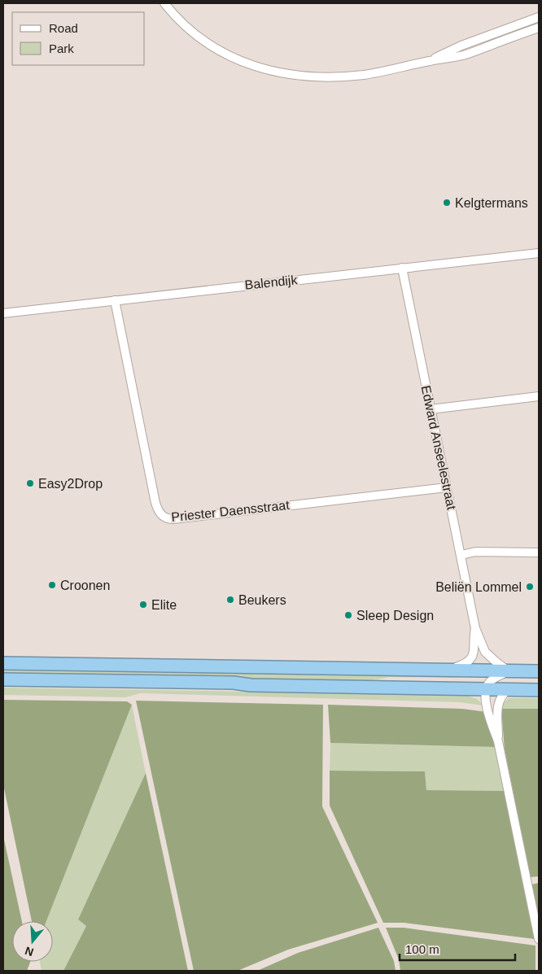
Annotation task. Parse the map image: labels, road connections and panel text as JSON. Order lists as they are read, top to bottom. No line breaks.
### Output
{"streets":{"street":["Balendijk","Edward Anseelestraat","Priester Daensstraat"]},"crossings":[["Balendijk","Edward Anseelestraat"],["Balendijk","Priester Daensstraat"],["Edward Anseelestraat","Priester Daensstraat"]],"places":["Kelgtermans","Easy2Drop","Croonen","Beliën Lommel","Beukers","Elite","Sleep Design"],"legend":["Road","Park"],"scale_bar":"100 m","north":"bottom"}
